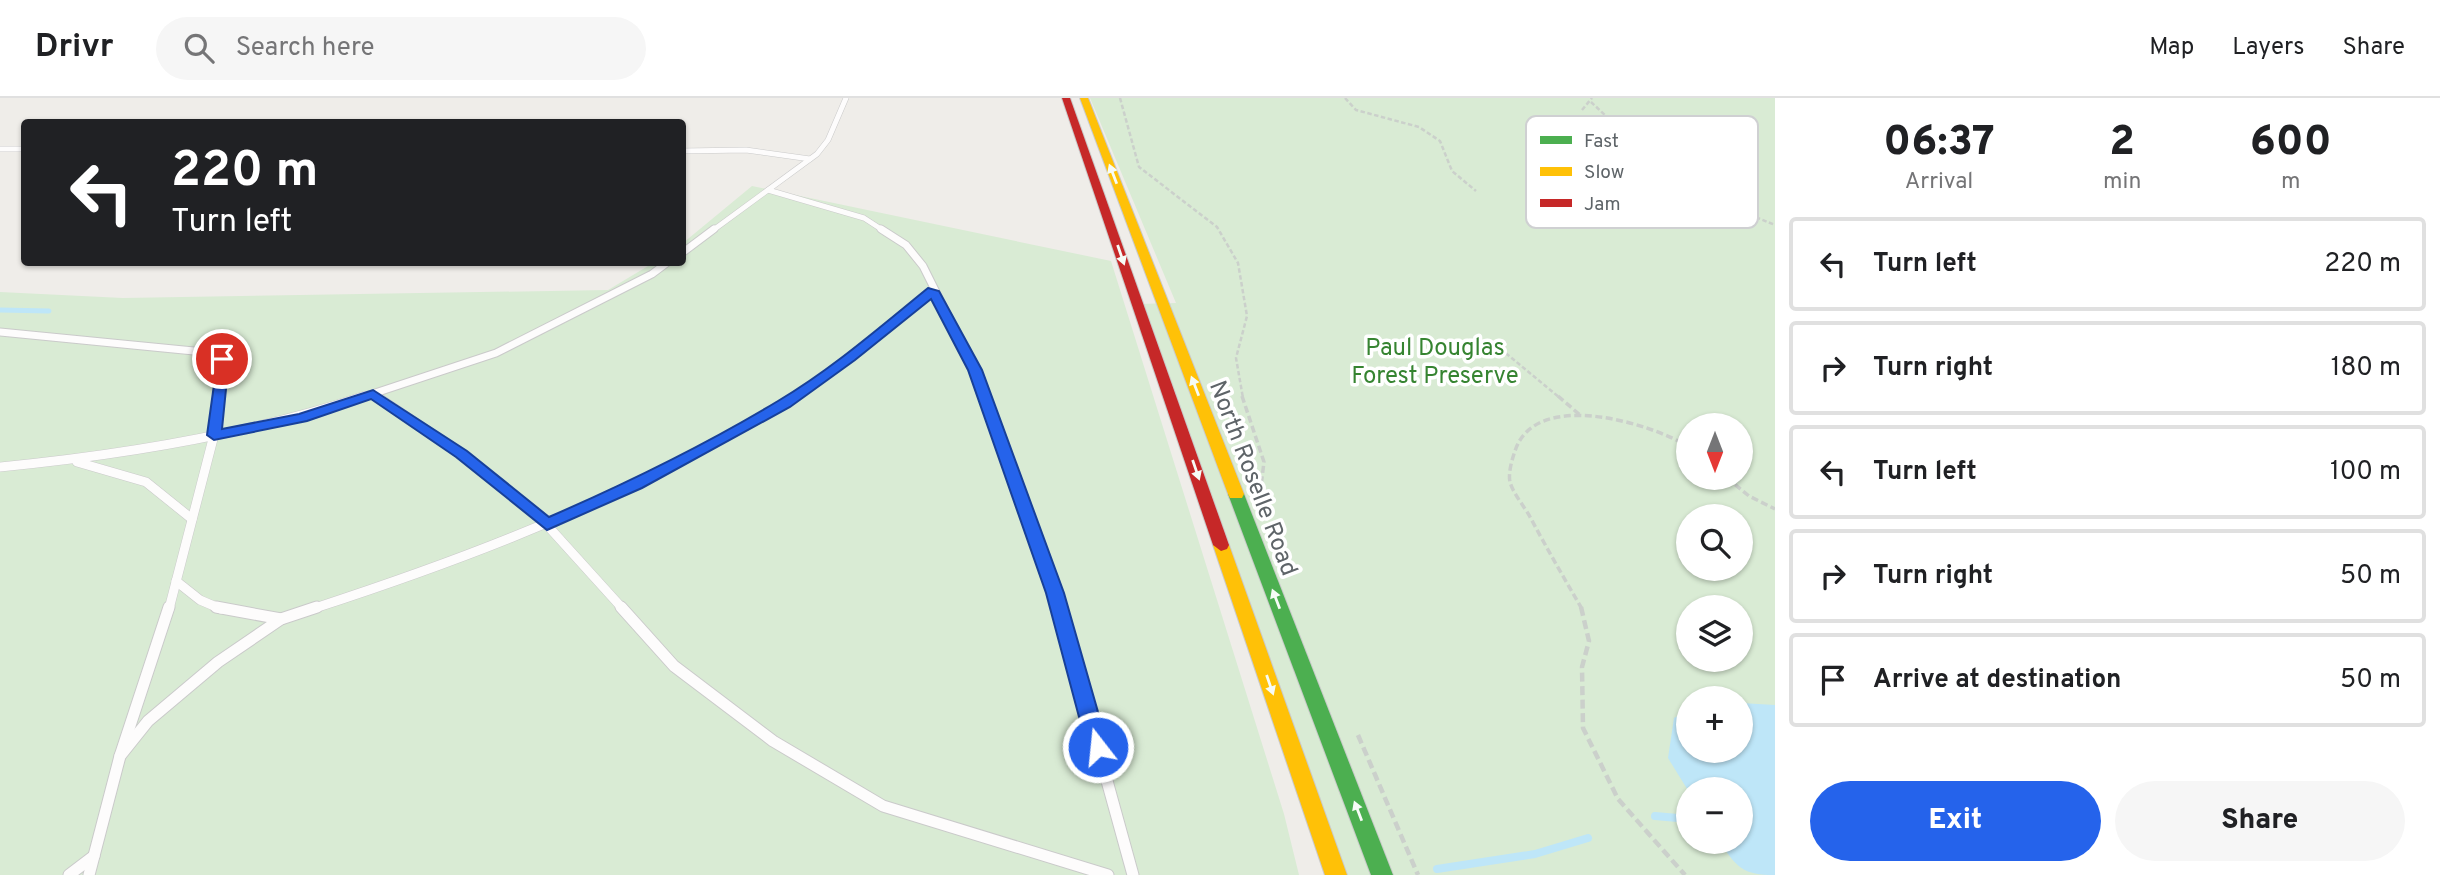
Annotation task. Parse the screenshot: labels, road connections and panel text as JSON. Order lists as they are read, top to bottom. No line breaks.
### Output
{"streets":{"main road":["North Roselle Road"]},"parks":["Paul Douglas Forest Preserve"],"legend":["Fast","Slow","Jam"],"north":"bottom","page":{"header":"Drivr","search":"Search here","nav":["Map","Layers","Share"],"eta":["06:37","Arrival","2","min","600","m"],"turn":["220 m","Turn left"],"list":[{"name":"Turn left","value":"220 m"},{"name":"Turn right","value":"180 m"},{"name":"Turn left","value":"100 m"},{"name":"Turn right","value":"50 m"},{"name":"Arrive at destination","value":"50 m"}],"map_buttons":["+","−"],"buttons":["Exit","Share"]}}
